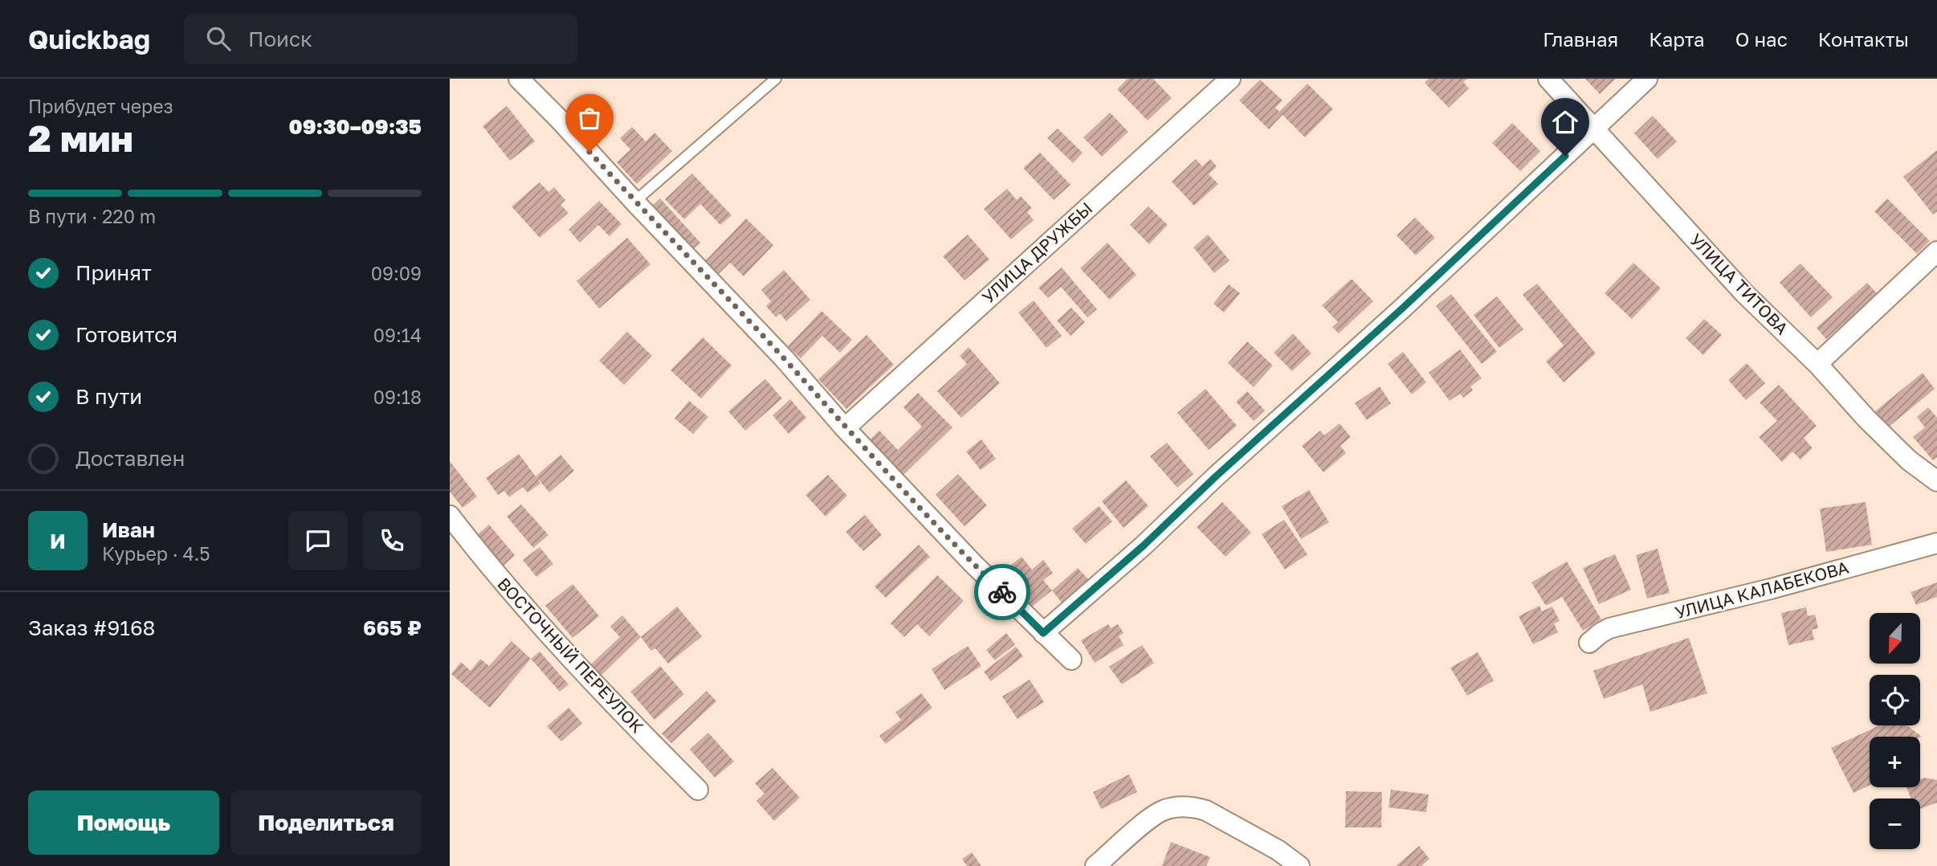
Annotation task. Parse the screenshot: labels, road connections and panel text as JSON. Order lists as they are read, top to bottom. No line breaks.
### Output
{"streets":{"street":["УЛИЦА ДРУЖБЫ","УЛИЦА ТИТОВА","УЛИЦА КАЛАБЕКОВА","ВОСТОЧНЫЙ ПЕРЕУЛОК"]},"north":"bottom","page":{"header":"Quickbag","search":"Поиск","nav":["Главная","Карта","О нас","Контакты"],"heading":["2 мин","Прибудет через","09:30–09:35"],"panel":["Иван","Курьер · 4.5","Заказ #9168","665 ₽"],"bar":"В пути · 220 m","list":[["Принят","09:09"],["Готовится","09:14"],["В пути","09:18"],"Доставлен"],"round":"И","map_buttons":["+","−"],"buttons":["Помощь","Поделиться"]}}
